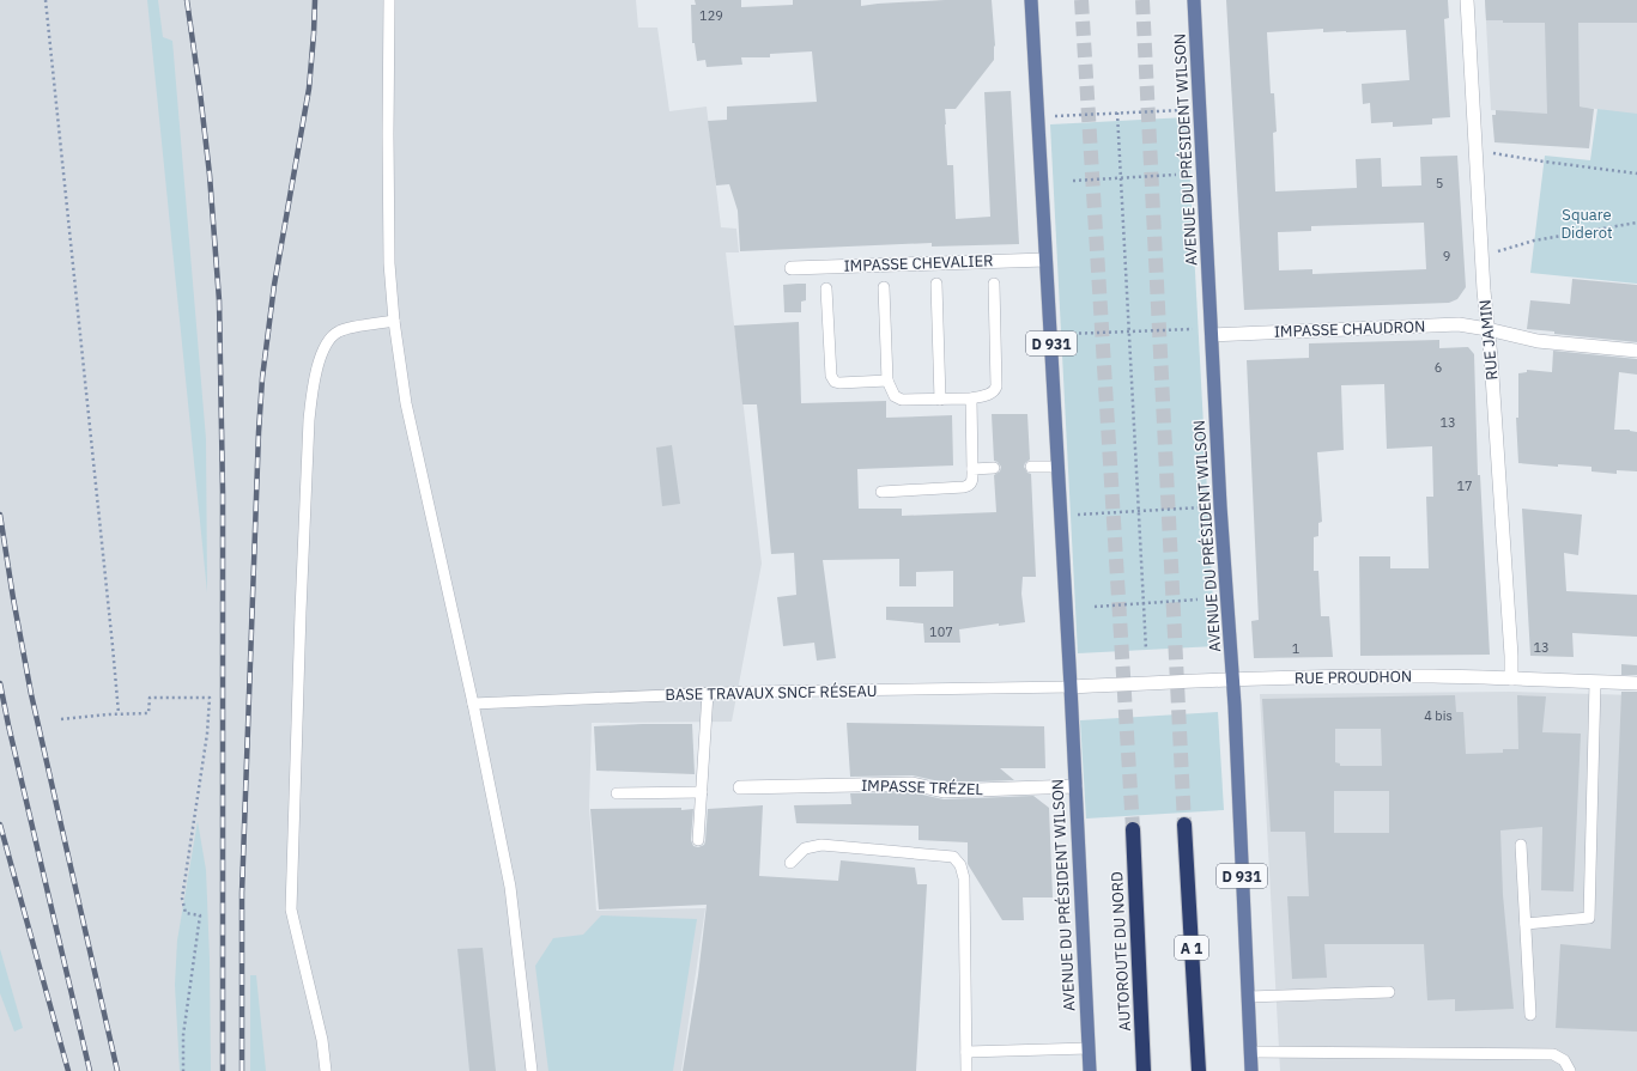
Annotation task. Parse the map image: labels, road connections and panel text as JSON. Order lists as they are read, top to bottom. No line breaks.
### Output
{"streets":{"highway":["A 1","AUTOROUTE DU NORD"],"main road":["AVENUE DU PRÉSIDENT WILSON","D 931"],"street":["IMPASSE CHEVALIER","IMPASSE CHAUDRON","RUE JAMIN","RUE PROUDHON","IMPASSE TRÉZEL"],"lane":["BASE TRAVAUX SNCF RÉSEAU"]},"crossings":[["AVENUE DU PRÉSIDENT WILSON","IMPASSE CHEVALIER"],["AVENUE DU PRÉSIDENT WILSON","IMPASSE CHAUDRON"],["AVENUE DU PRÉSIDENT WILSON","RUE PROUDHON"],["AVENUE DU PRÉSIDENT WILSON","BASE TRAVAUX SNCF RÉSEAU"],["AVENUE DU PRÉSIDENT WILSON","IMPASSE TRÉZEL"],["IMPASSE CHAUDRON","RUE JAMIN"],["RUE JAMIN","RUE PROUDHON"],["RUE PROUDHON","BASE TRAVAUX SNCF RÉSEAU"]],"parks":["Square Diderot"],"house_numbers":["129","5","9","6","13","17","107","13","1","4 bis"]}
